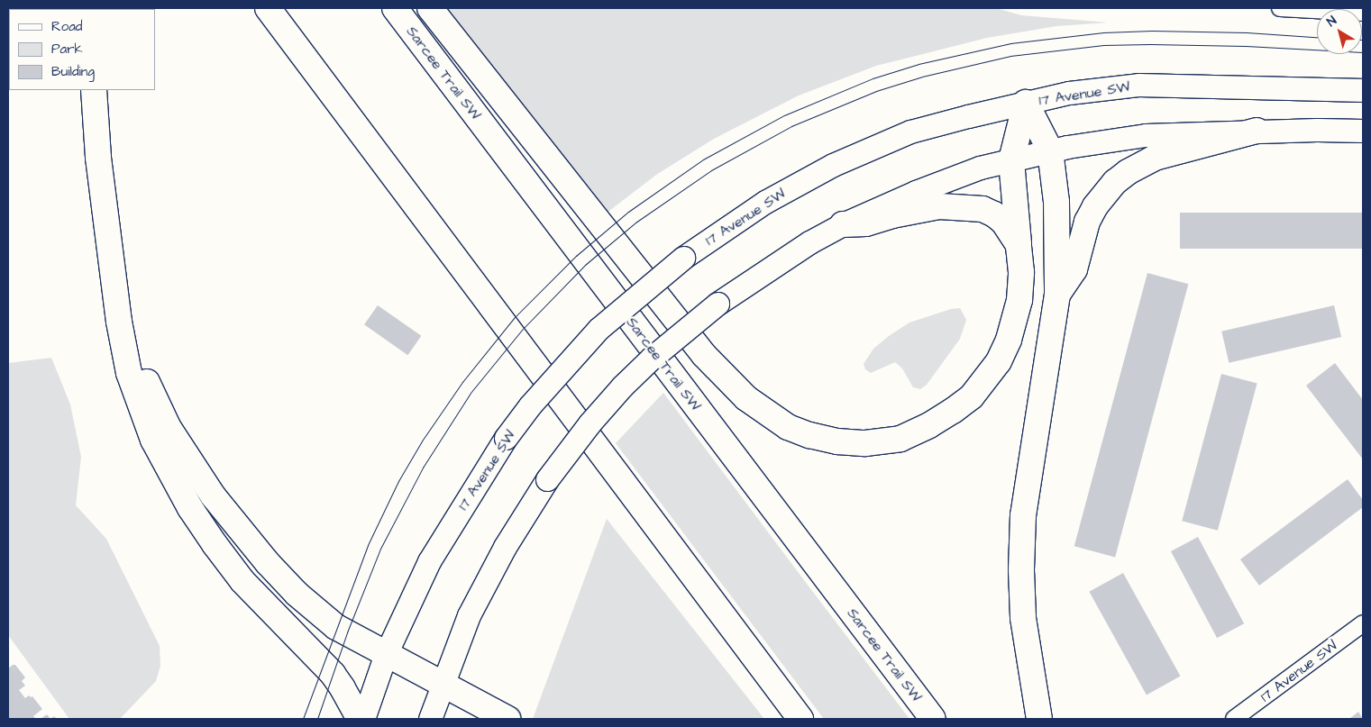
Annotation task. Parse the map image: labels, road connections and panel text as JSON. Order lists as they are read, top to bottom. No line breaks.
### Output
{"streets":{"highway":["Sarcee Trail SW"],"main road":["17 Avenue SW"]},"legend":["Road","Park","Building"],"north":"top left"}
